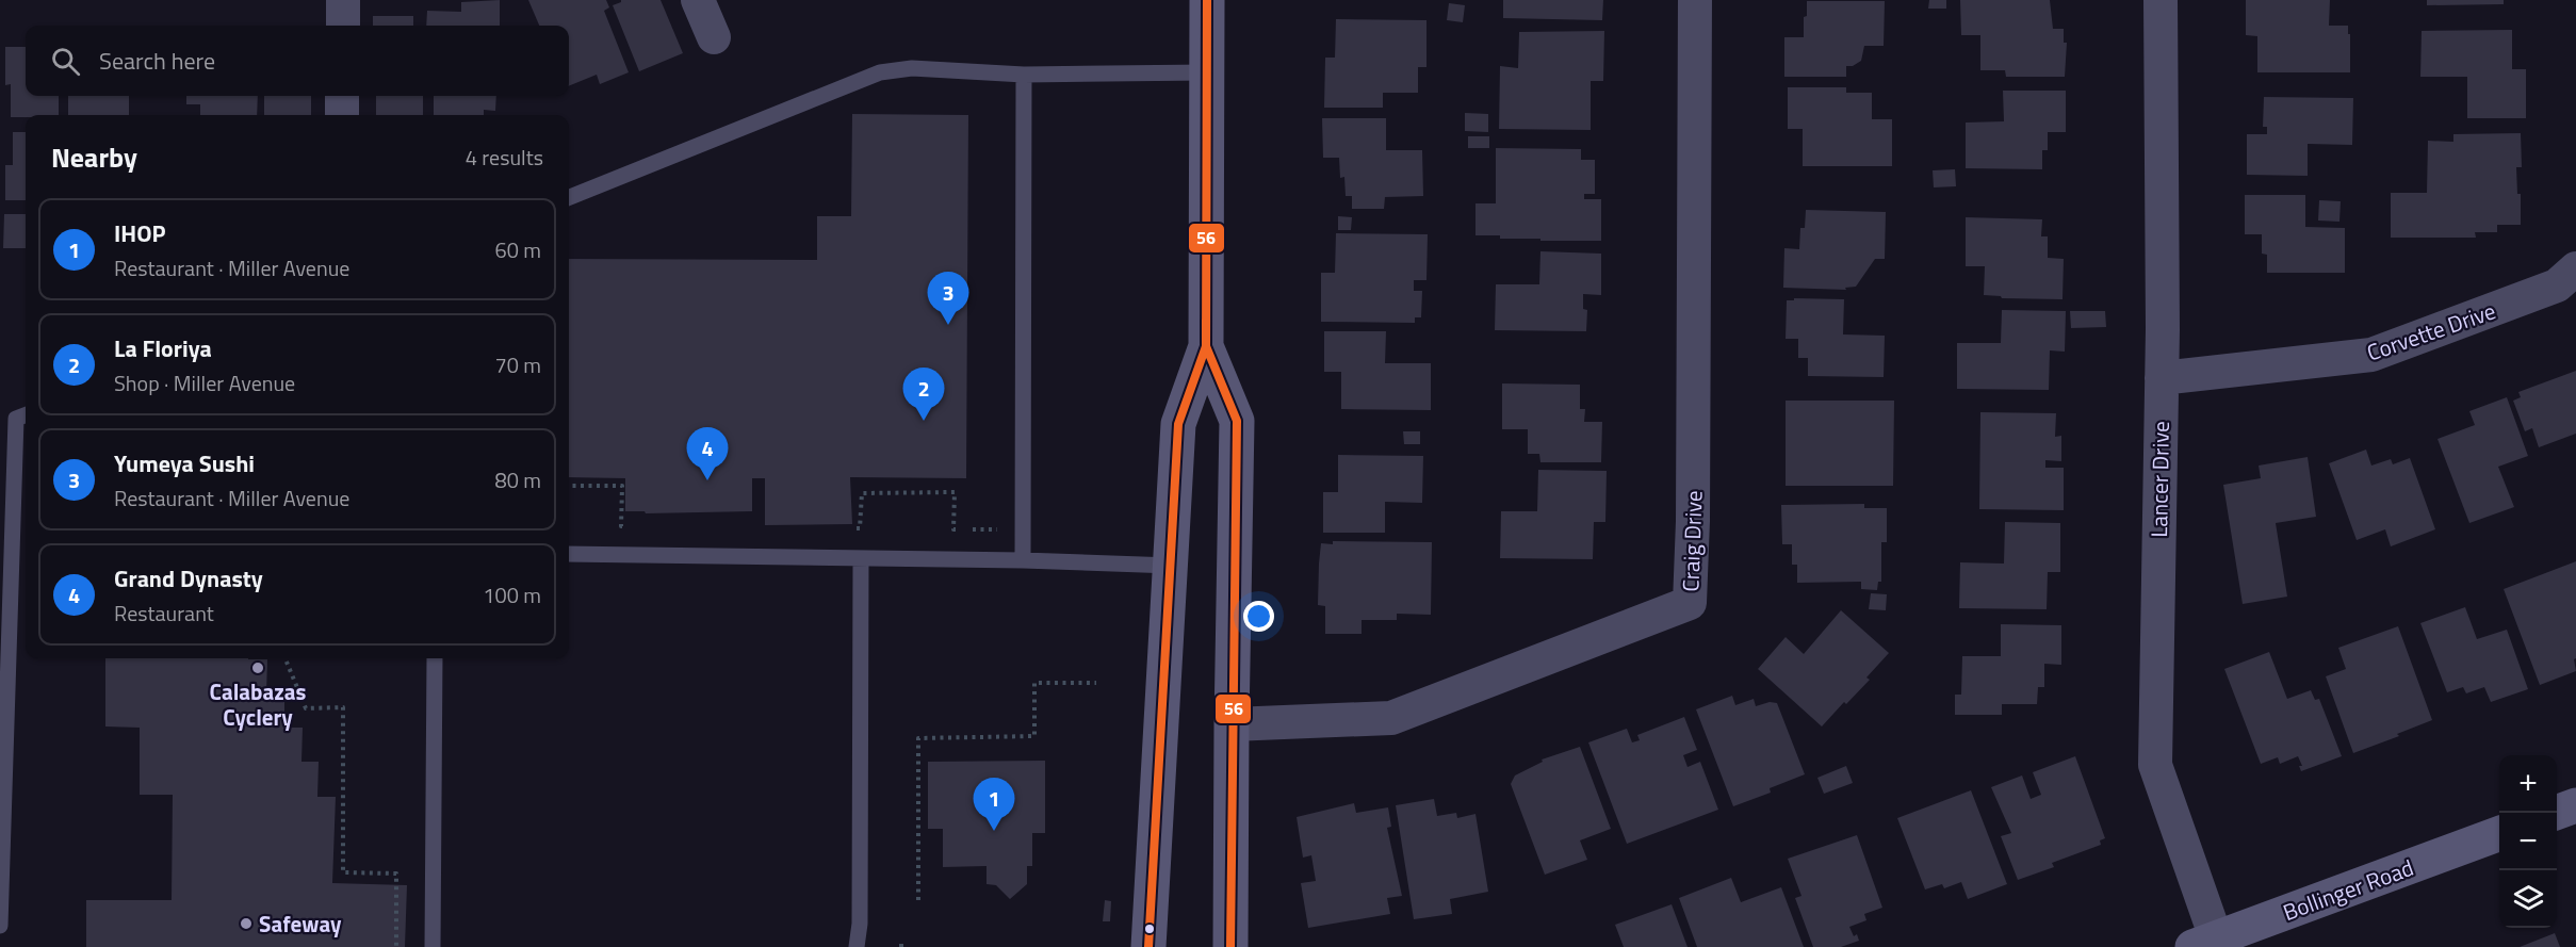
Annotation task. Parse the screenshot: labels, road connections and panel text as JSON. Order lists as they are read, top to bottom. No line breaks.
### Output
{"streets":{"main road":["Bollinger Road"],"street":["Corvette Drive","Lancer Drive","Craig Drive"]},"crossings":[["Corvette Drive","Lancer Drive"],["Lancer Drive","Bollinger Road"]],"places":["Calabazas Cyclery","Safeway"],"lines":["transit line 56"],"page":{"search":"Search here","heading":["Nearby","4 results"],"list":[{"mark":"1","name":"IHOP","note":"Restaurant · Miller Avenue","value":"60 m"},{"mark":"2","name":"La Floriya","note":"Shop · Miller Avenue","value":"70 m"},{"mark":"3","name":"Yumeya Sushi","note":"Restaurant · Miller Avenue","value":"80 m"},{"mark":"4","name":"Grand Dynasty","note":"Restaurant","value":"100 m"}],"pins":["3","2","4","1"],"map_buttons":["+","−"]}}
